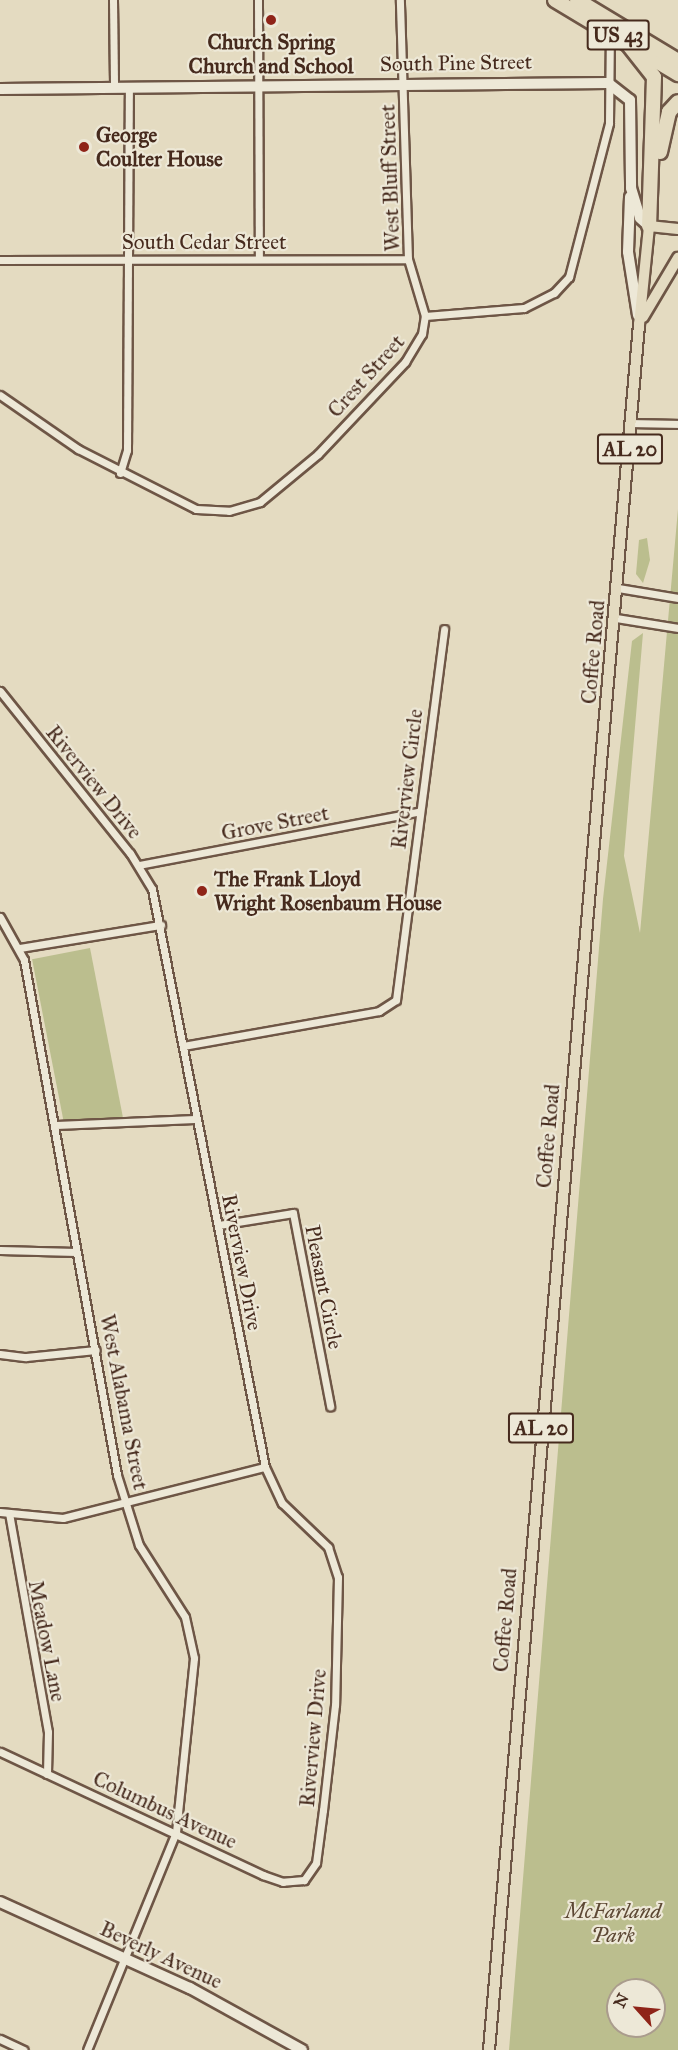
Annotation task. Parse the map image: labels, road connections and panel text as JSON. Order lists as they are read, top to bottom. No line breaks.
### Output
{"streets":{"highway":["US 43"],"main road":["South Pine Street","AL 20","Coffee Road","Beverly Avenue"],"street":["West Bluff Street","South Cedar Street","Crest Street","Riverview Circle","Riverview Drive","Grove Street","Pleasant Circle","West Alabama Street","Meadow Lane","Columbus Avenue"]},"crossings":[["South Pine Street","West Bluff Street"],["West Bluff Street","South Cedar Street"],["West Bluff Street","Crest Street"],["Riverview Circle","Riverview Drive"],["Riverview Circle","Grove Street"],["Riverview Drive","Grove Street"],["Riverview Drive","Pleasant Circle"],["Riverview Drive","Columbus Avenue"],["West Alabama Street","Columbus Avenue"],["West Alabama Street","Beverly Avenue"],["Meadow Lane","Columbus Avenue"]],"parks":["McFarland Park"],"places":["Church Spring Church and School","George Coulter House","The Frank Lloyd Wright Rosenbaum House"],"north":"top left"}
